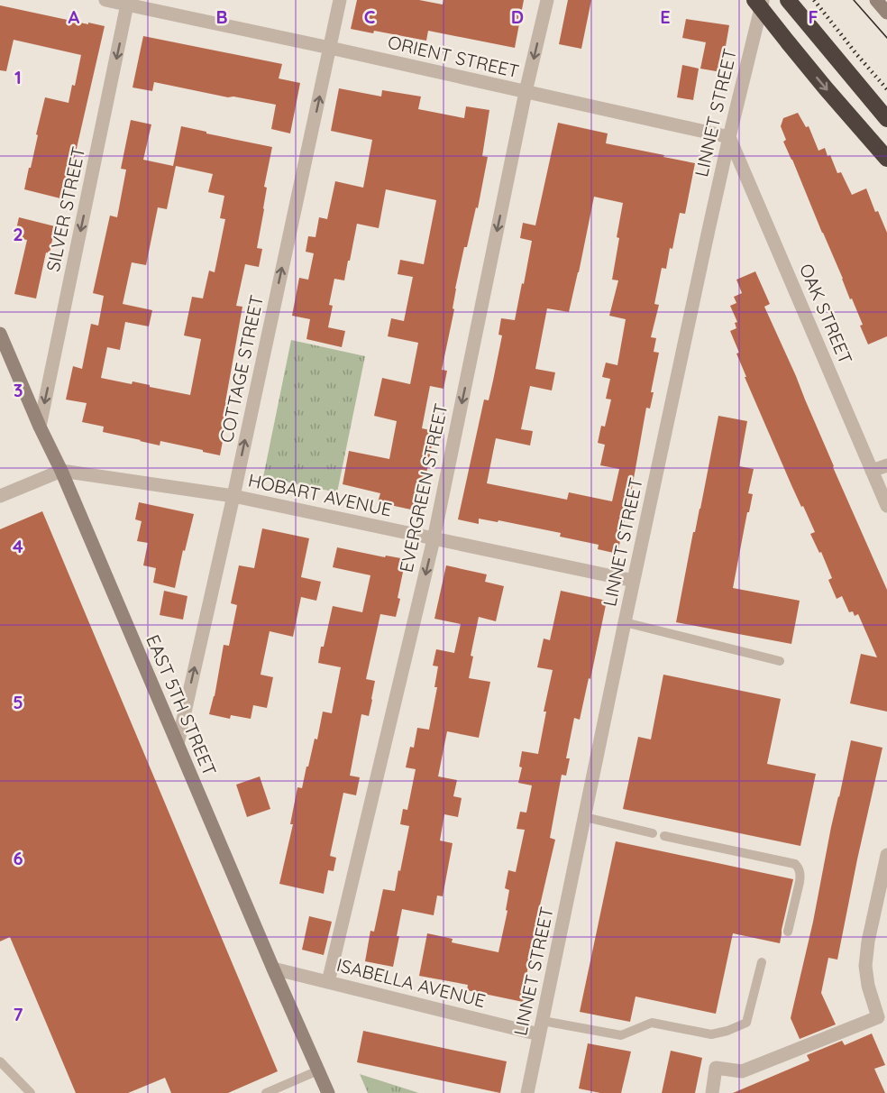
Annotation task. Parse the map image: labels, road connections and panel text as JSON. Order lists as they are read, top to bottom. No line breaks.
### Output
{"streets":{"street":["ORIENT STREET","LINNET STREET","SILVER STREET","OAK STREET","COTTAGE STREET","EVERGREEN STREET","HOBART AVENUE","EAST 5TH STREET","ISABELLA AVENUE"]},"crossings":[["ORIENT STREET","LINNET STREET"],["ORIENT STREET","SILVER STREET"],["ORIENT STREET","OAK STREET"],["ORIENT STREET","COTTAGE STREET"],["ORIENT STREET","EVERGREEN STREET"],["LINNET STREET","OAK STREET"],["LINNET STREET","HOBART AVENUE"],["LINNET STREET","ISABELLA AVENUE"],["SILVER STREET","EAST 5TH STREET"],["COTTAGE STREET","HOBART AVENUE"],["COTTAGE STREET","EAST 5TH STREET"],["EVERGREEN STREET","HOBART AVENUE"],["EVERGREEN STREET","ISABELLA AVENUE"],["HOBART AVENUE","EAST 5TH STREET"],["EAST 5TH STREET","ISABELLA AVENUE"]],"one_way":["SILVER STREET","COTTAGE STREET","EVERGREEN STREET"],"grid":{"columns":["A","B","C","D","E","F"],"rows":["1","2","3","4","5","6","7"]}}
